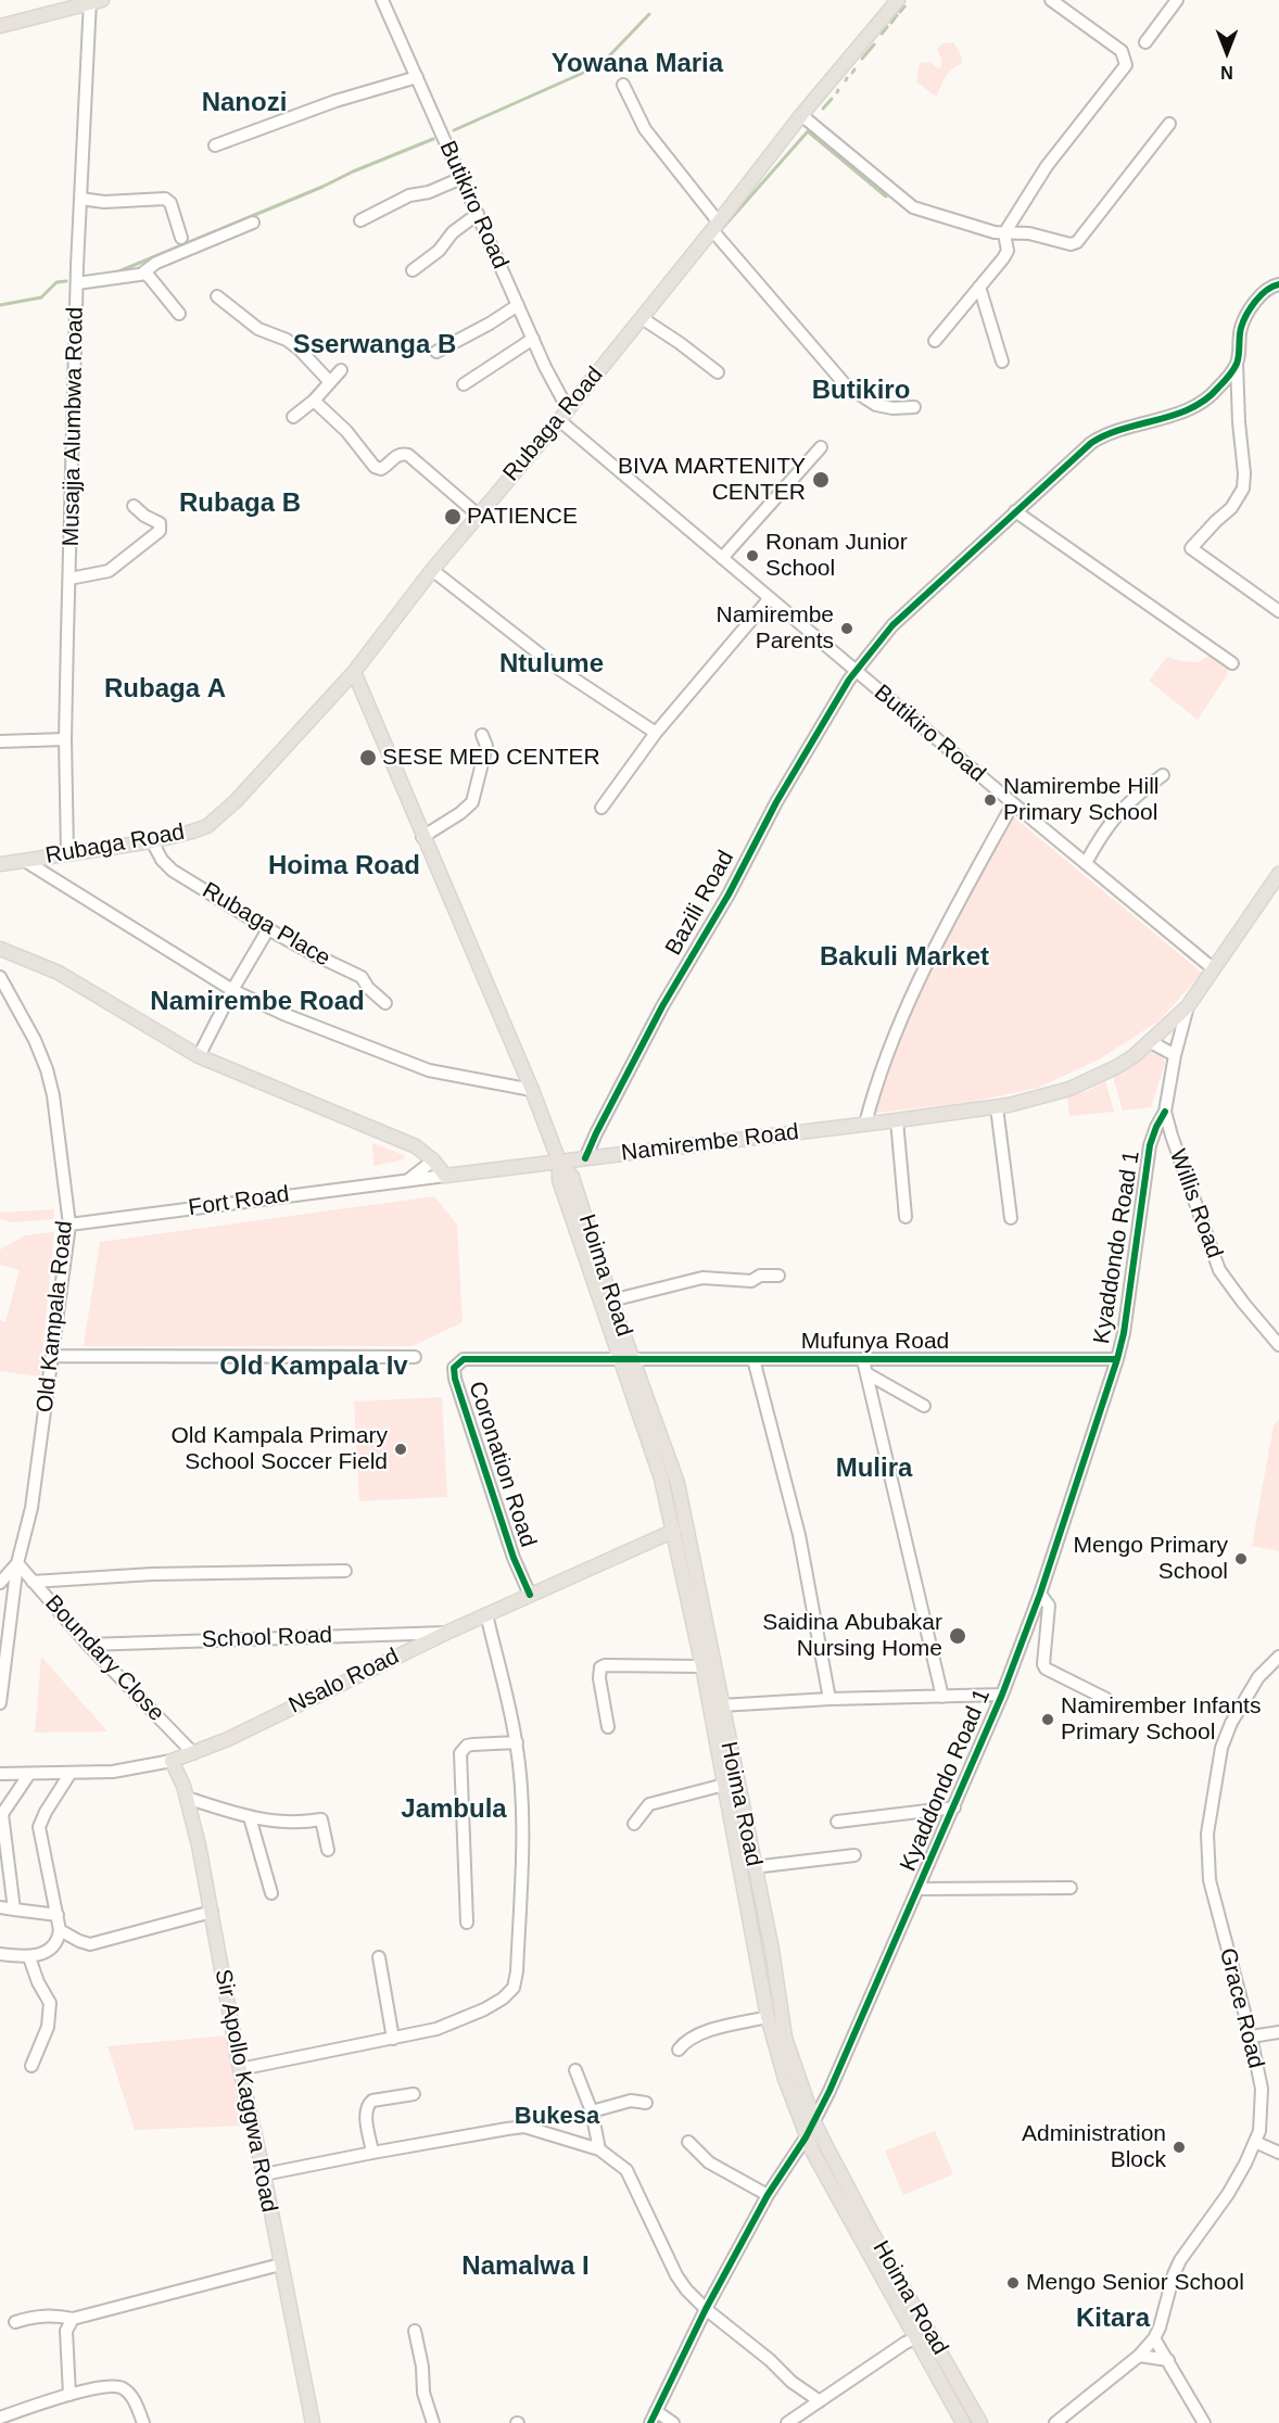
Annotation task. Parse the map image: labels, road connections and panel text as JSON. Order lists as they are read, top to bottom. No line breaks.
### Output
{"streets":{"main road":["Rubaga Road","Namirembe Road","Hoima Road","Nsalo Road","Sir Apollo Kaggwa Road"],"street":["Butikiro Road","Musajja Alumbwa Road","Bazili Road","Rubaga Place","Fort Road","Willis Road","Kyaddondo Road 1","Old Kampala Road","Mufunya Road","Coronation Road","School Road","Boundary Close","Grace Road"]},"crossings":[["Butikiro Road","Rubaga Road"],["Butikiro Road","Bazili Road"],["Butikiro Road","Namirembe Road"],["Rubaga Road","Musajja Alumbwa Road"],["Rubaga Road","Rubaga Place"],["Rubaga Road","Hoima Road"],["Bazili Road","Namirembe Road"],["Namirembe Road","Fort Road"],["Namirembe Road","Willis Road"],["Namirembe Road","Hoima Road"],["Fort Road","Old Kampala Road"],["Willis Road","Kyaddondo Road 1"],["Kyaddondo Road 1","Hoima Road"],["Kyaddondo Road 1","Mufunya Road"],["Hoima Road","Mufunya Road"],["Hoima Road","Coronation Road"],["Hoima Road","Nsalo Road"],["Old Kampala Road","Boundary Close"],["Mufunya Road","Coronation Road"],["Coronation Road","Nsalo Road"],["School Road","Boundary Close"],["School Road","Nsalo Road"],["Boundary Close","Nsalo Road"],["Nsalo Road","Sir Apollo Kaggwa Road"]],"districts":["Yowana Maria","Nanozi","Sserwanga B","Butikiro","Rubaga B","Ntulume","Rubaga A","Hoima Road","Bakuli Market","Namirembe Road","Old Kampala Iv","Mulira","Jambula","Bukesa","Namalwa I","Kitara"],"places":["BIVA MARTENITY CENTER","PATIENCE","Ronam Junior School","Namirembe Parents","SESE MED CENTER","Namirembe Hill Primary School","Old Kampala Primary School Soccer Field","Mengo Primary School","Saidina Abubakar Nursing Home","Namirember Infants Primary School","Administration Block","Mengo Senior School"],"north":"bottom"}
